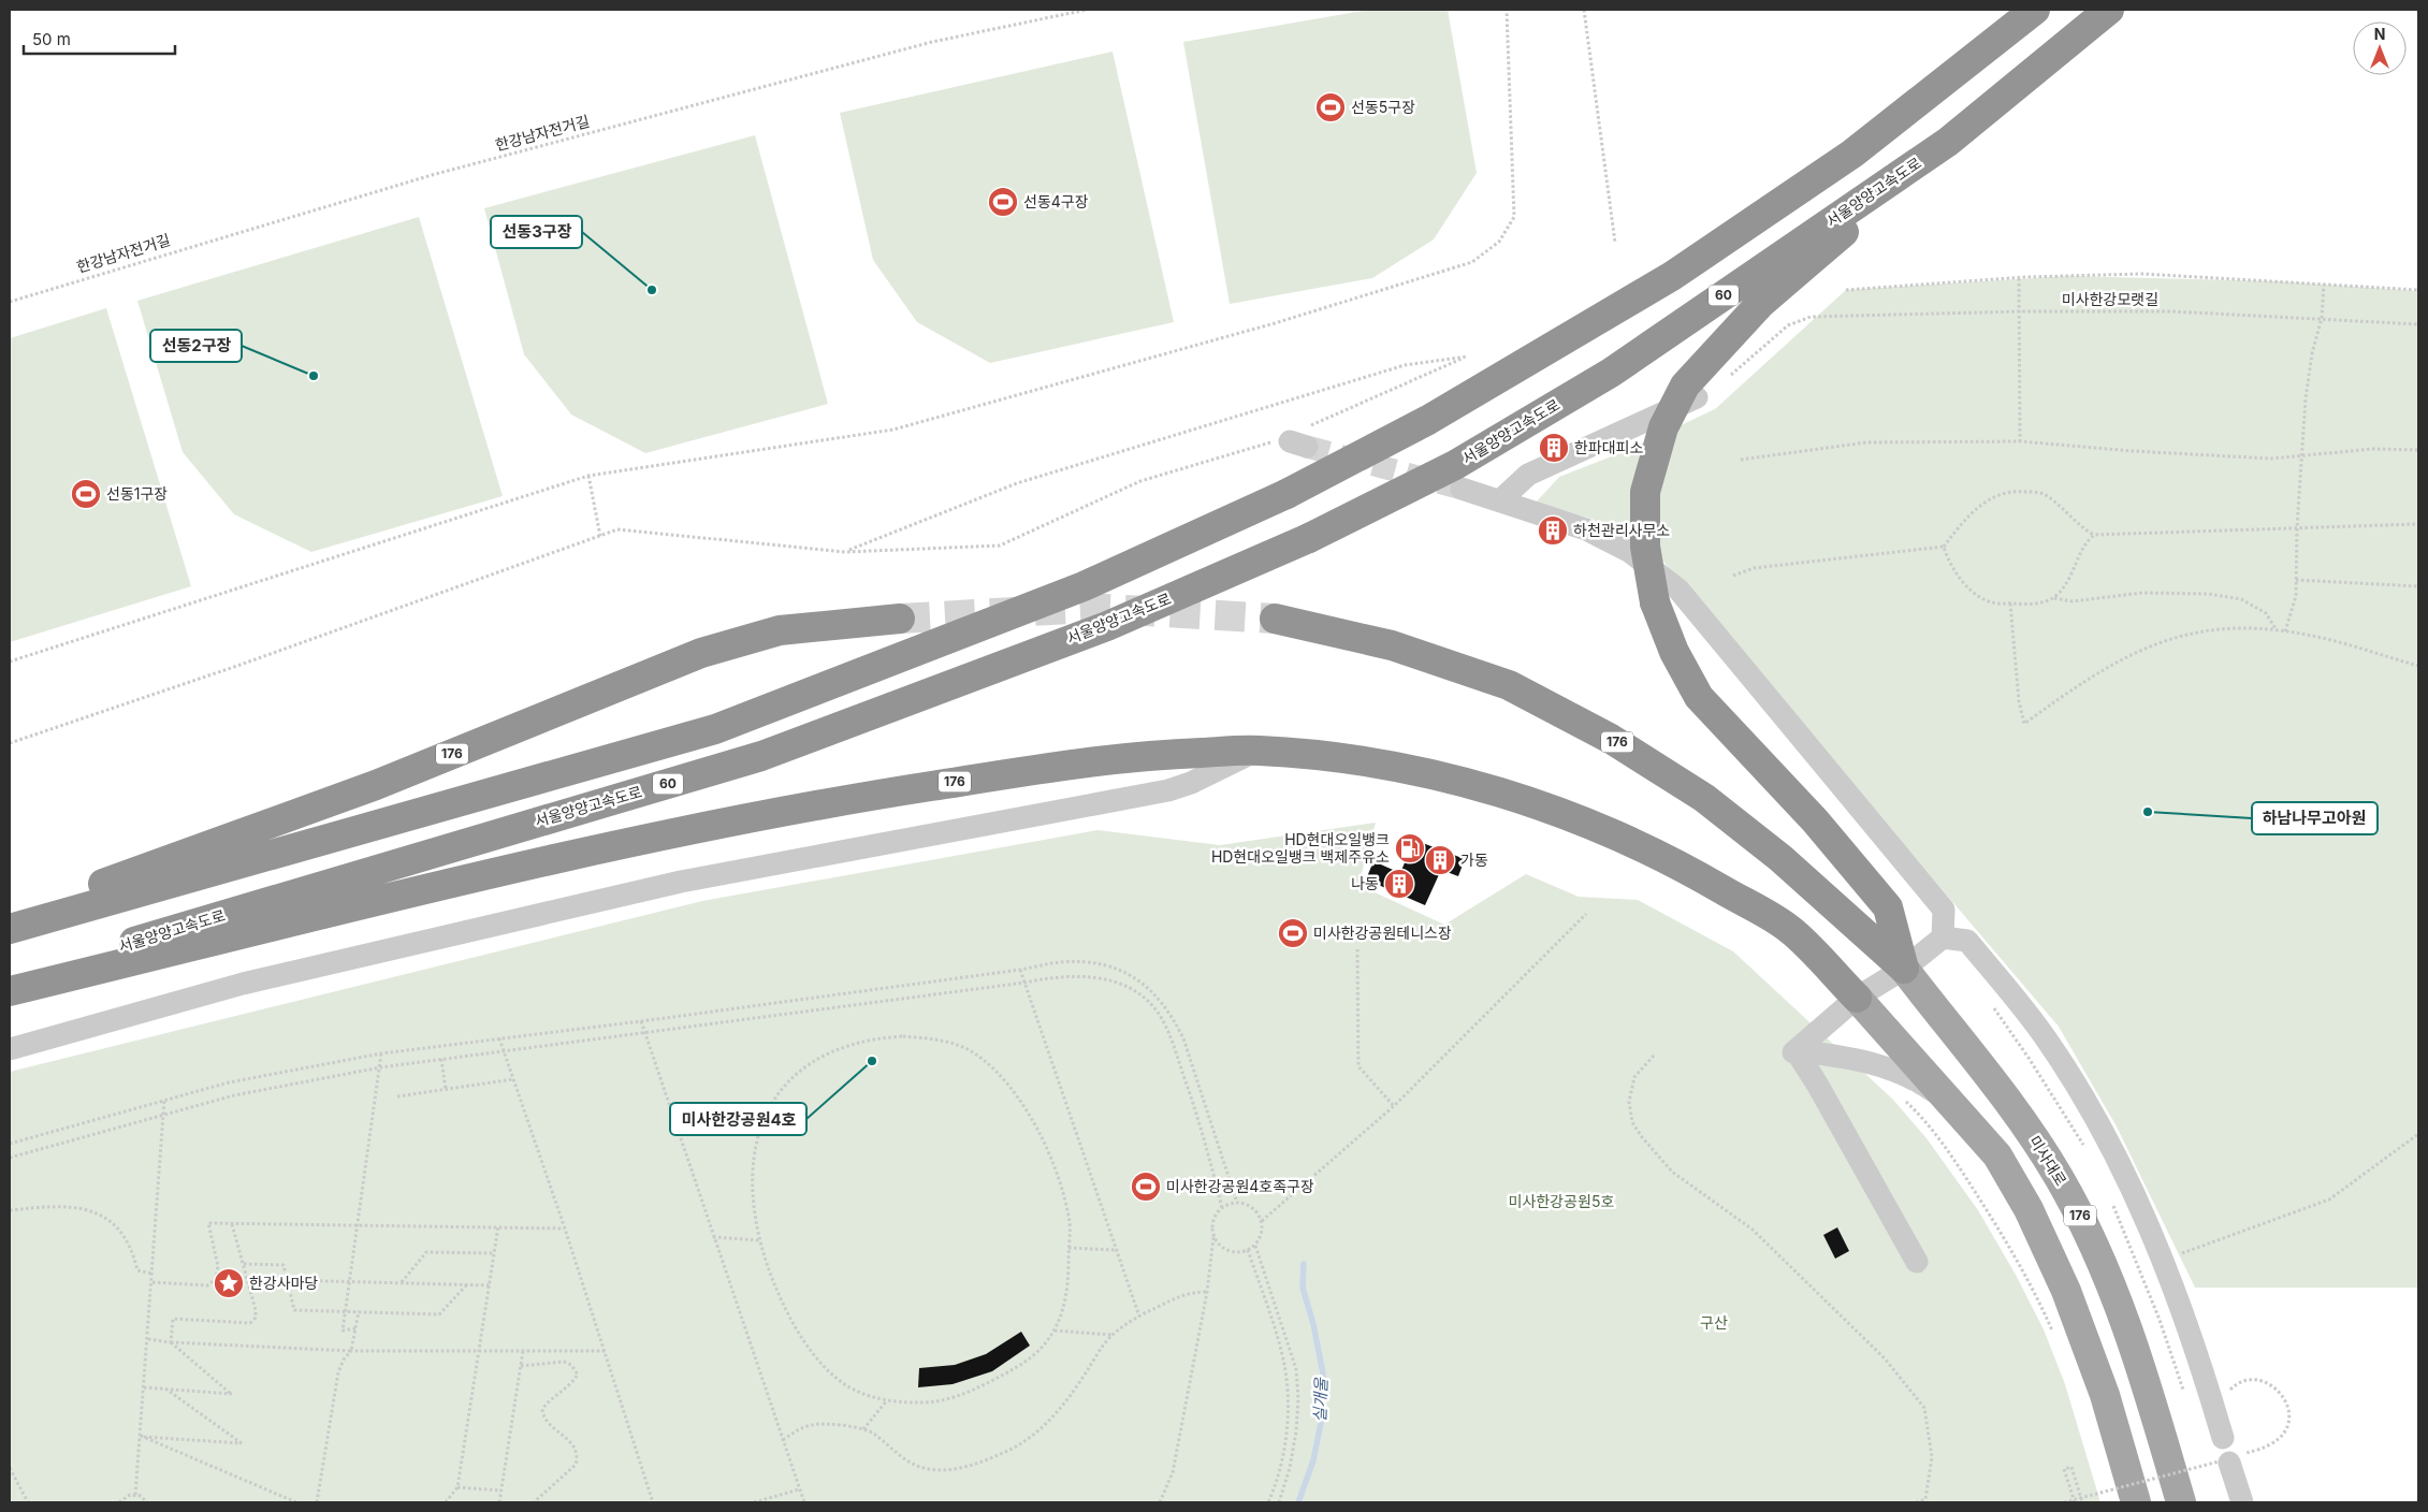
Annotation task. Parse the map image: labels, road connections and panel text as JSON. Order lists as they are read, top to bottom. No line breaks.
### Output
{"streets":{"highway":["서울양양고속도로","60","176"],"main road":["미사대로"],"path":["한강남자전거길","미사한강모랫길"]},"crossings":[["176","미사대로"]],"water":["실개울"],"parks":["미사한강공원5호","구산"],"places":{"sports":["선동5구장","선동4구장","선동1구장","미사한강공원테니스장","미사한강공원4호족구장"],"other":["선동3구장","선동2구장","하남나무고아원","미사한강공원4호"],"building":["한파대피소","하천관리사무소","가동","나동"],"fuel station":["HD현대오일뱅크 HD현대오일뱅크 백제주유소"],"place":["한강사마당"]},"scale_bar":"50 m","north":"top"}
